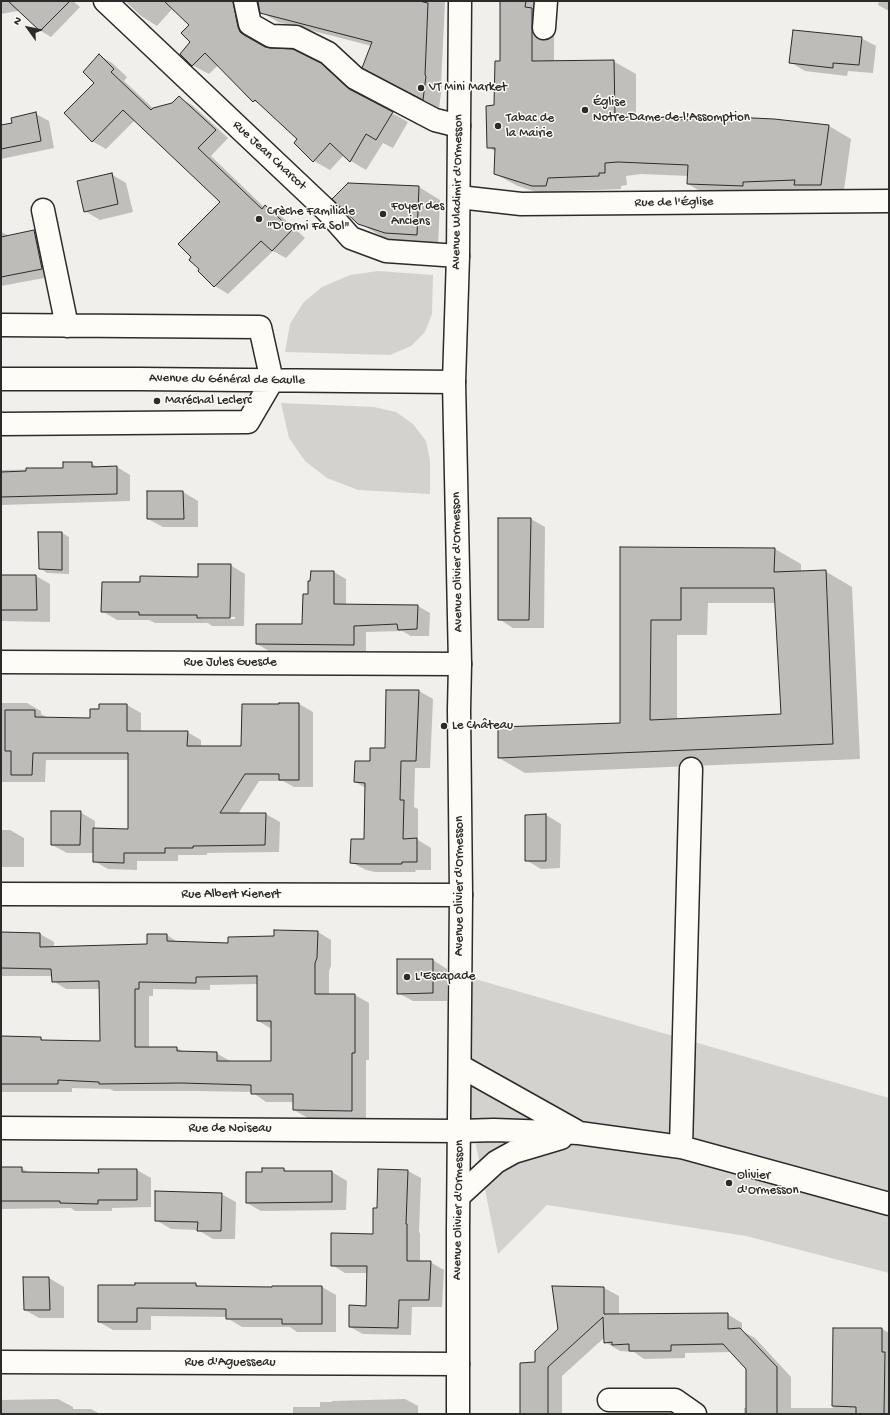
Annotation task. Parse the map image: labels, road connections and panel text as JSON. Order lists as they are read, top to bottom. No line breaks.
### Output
{"streets":{"street":["Rue Jean Charcot","Avenue Wladimir d'Ormesson","Rue de l'Église","Avenue du Général de Gaulle","Avenue Olivier d'Ormesson","Rue Jules Guesde","Rue Albert Kienert","Rue de Noiseau","Rue d'Aguesseau"]},"crossings":[["Rue Jean Charcot","Avenue Wladimir d'Ormesson"],["Avenue Wladimir d'Ormesson","Rue de l'Église"],["Avenue Wladimir d'Ormesson","Avenue du Général de Gaulle"],["Avenue Wladimir d'Ormesson","Avenue Olivier d'Ormesson"],["Avenue du Général de Gaulle","Avenue Olivier d'Ormesson"],["Avenue Olivier d'Ormesson","Rue Jules Guesde"],["Avenue Olivier d'Ormesson","Rue Albert Kienert"],["Avenue Olivier d'Ormesson","Rue de Noiseau"],["Avenue Olivier d'Ormesson","Rue d'Aguesseau"]],"places":["VT Mini Market","Église Notre-Dame-de-l'Assomption","Tabac de la Mairie","Foyer des Anciens","Crèche Familiale \"D'Ormi Fa Sol\"","Maréchal Leclerc","Le Château","L'Escapade","Olivier d'Ormesson"],"north":"top left"}
